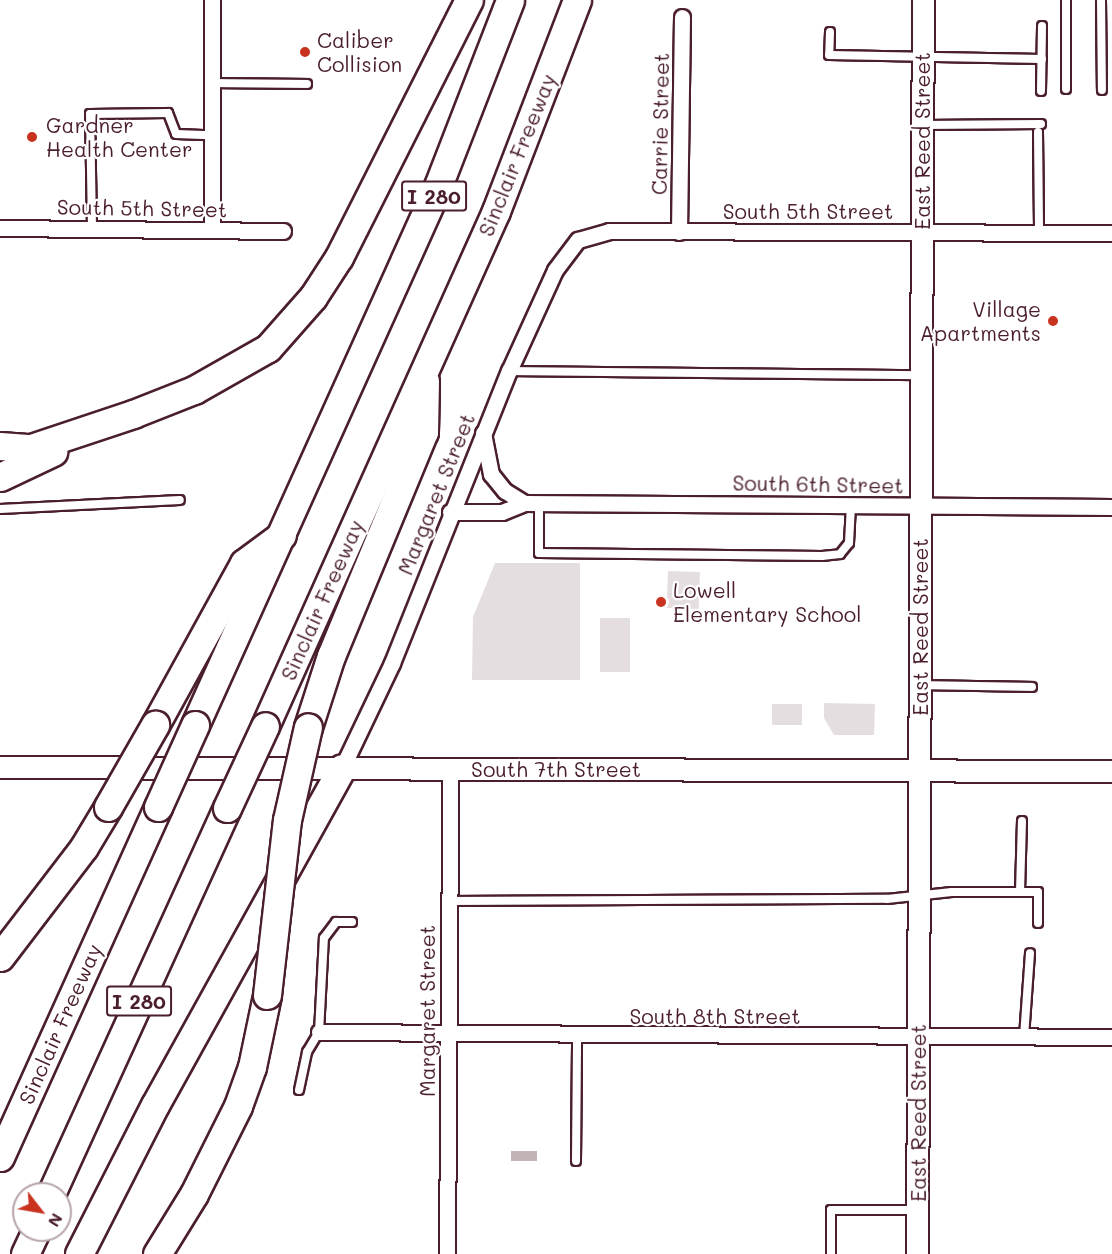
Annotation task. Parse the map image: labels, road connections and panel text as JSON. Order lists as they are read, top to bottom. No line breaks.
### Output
{"streets":{"highway":["Sinclair Freeway","I 280"],"street":["Carrie Street","East Reed Street","South 5th Street","South 6th Street","Margaret Street","South 7th Street","South 8th Street"]},"crossings":[["Carrie Street","South 5th Street"],["East Reed Street","South 5th Street"],["East Reed Street","South 6th Street"],["East Reed Street","South 7th Street"],["East Reed Street","South 8th Street"],["South 5th Street","Margaret Street"],["South 6th Street","Margaret Street"],["Margaret Street","South 7th Street"],["Margaret Street","South 8th Street"]],"places":["Caliber Collision","Gardner Health Center","Village Apartments","Lowell Elementary School"],"north":"bottom right"}
